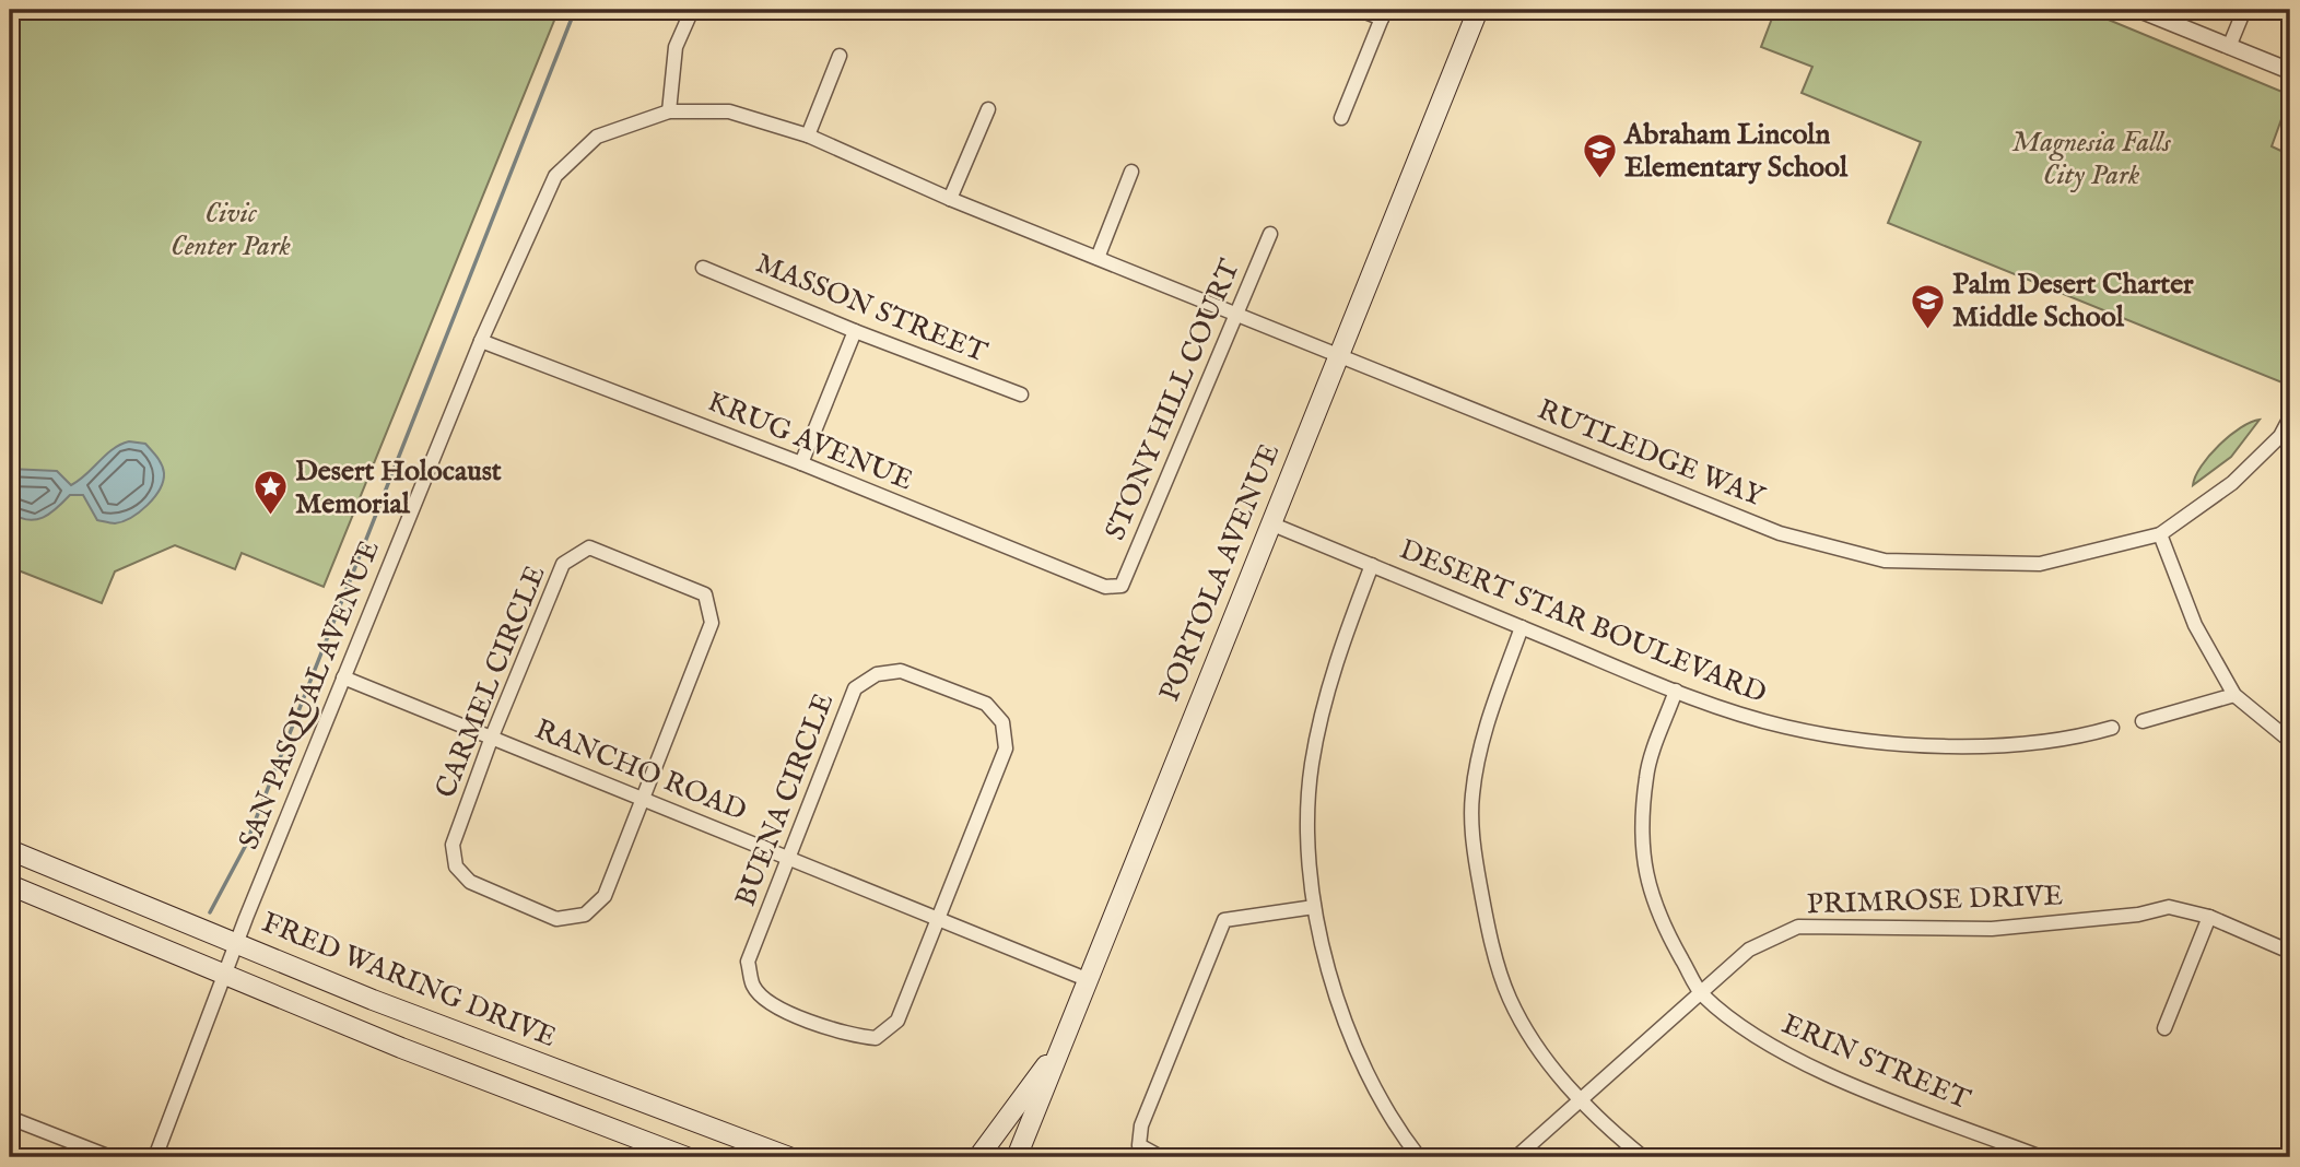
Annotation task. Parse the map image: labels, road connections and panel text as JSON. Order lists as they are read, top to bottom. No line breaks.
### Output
{"streets":{"main road":["PORTOLA AVENUE","FRED WARING DRIVE"],"street":["MASSON STREET","STONY HILL COURT","KRUG AVENUE","RUTLEDGE WAY","DESERT STAR BOULEVARD","CARMEL CIRCLE","SAN PASQUAL AVENUE","RANCHO ROAD","BUENA CIRCLE","PRIMROSE DRIVE","ERIN STREET"]},"crossings":[["STONY HILL COURT","KRUG AVENUE"],["STONY HILL COURT","RUTLEDGE WAY"],["KRUG AVENUE","SAN PASQUAL AVENUE"],["RUTLEDGE WAY","PORTOLA AVENUE"],["RUTLEDGE WAY","SAN PASQUAL AVENUE"],["PORTOLA AVENUE","DESERT STAR BOULEVARD"],["PORTOLA AVENUE","RANCHO ROAD"],["DESERT STAR BOULEVARD","ERIN STREET"],["CARMEL CIRCLE","RANCHO ROAD"],["SAN PASQUAL AVENUE","RANCHO ROAD"],["SAN PASQUAL AVENUE","FRED WARING DRIVE"],["RANCHO ROAD","BUENA CIRCLE"],["PRIMROSE DRIVE","ERIN STREET"]],"parks":["Magnesia Falls City Park","Civic Center Park"],"places":{"school or university":["Abraham Lincoln Elementary School","Palm Desert Charter Middle School"],"place":["Desert Holocaust Memorial"]}}
